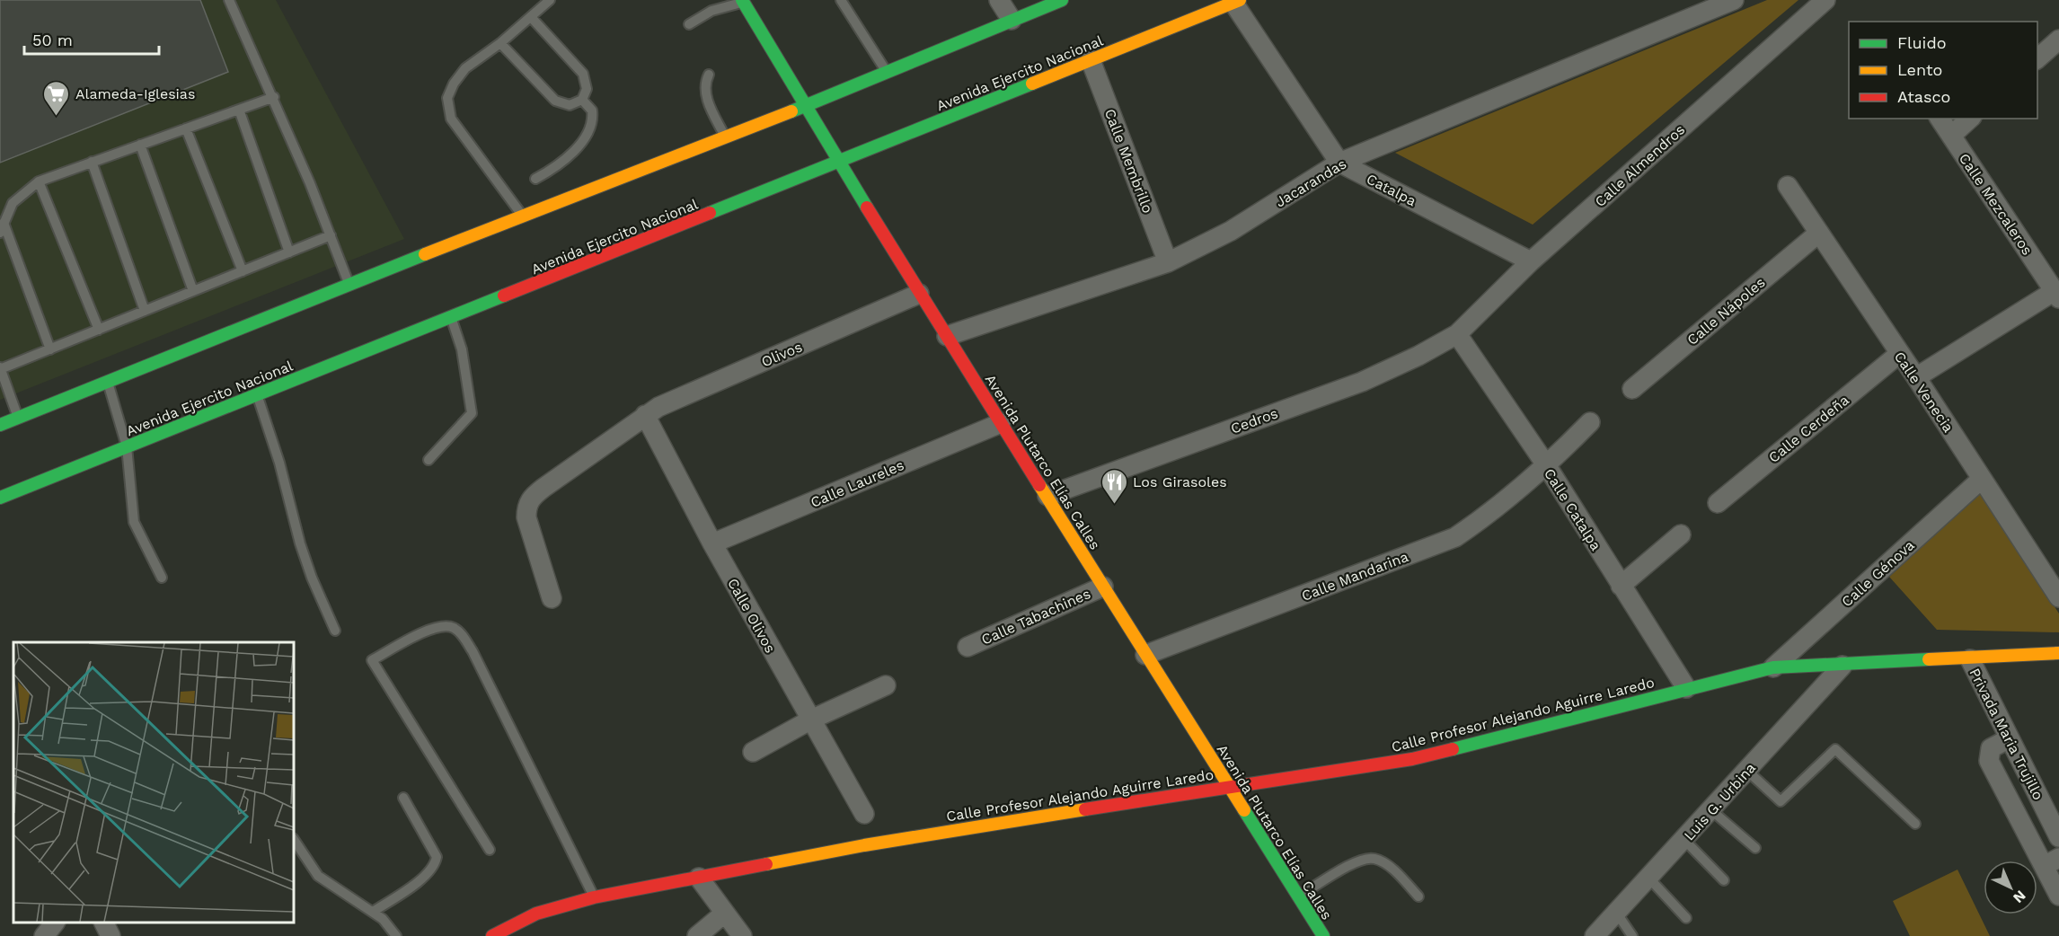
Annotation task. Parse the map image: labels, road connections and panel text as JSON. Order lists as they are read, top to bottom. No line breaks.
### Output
{"streets":{"main road":["Avenida Ejercito Nacional","Avenida Plutarco Elías Calles","Calle Profesor Alejando Aguirre Laredo"],"street":["Calle Membrillo","Calle Almendros","Jacarandas","Catalpa","Calle Mezcaleros","Calle Nápoles","Olivos","Calle Venecia","Cedros","Calle Cerdeña","Calle Laureles","Calle Catalpa","Calle Génova","Calle Mandarina","Calle Olivos","Calle Tabachines","Privada Maria Trujillo","Luis G. Urbina"]},"crossings":[["Avenida Ejercito Nacional","Calle Membrillo"],["Avenida Ejercito Nacional","Catalpa"],["Avenida Ejercito Nacional","Avenida Plutarco Elías Calles"],["Calle Membrillo","Jacarandas"],["Calle Almendros","Catalpa"],["Calle Almendros","Cedros"],["Calle Almendros","Calle Catalpa"],["Jacarandas","Catalpa"],["Jacarandas","Avenida Plutarco Elías Calles"],["Calle Mezcaleros","Calle Venecia"],["Calle Nápoles","Calle Venecia"],["Olivos","Avenida Plutarco Elías Calles"],["Olivos","Calle Olivos"],["Calle Venecia","Calle Cerdeña"],["Calle Venecia","Calle Génova"],["Cedros","Avenida Plutarco Elías Calles"],["Cedros","Calle Catalpa"],["Avenida Plutarco Elías Calles","Calle Laureles"],["Avenida Plutarco Elías Calles","Calle Mandarina"],["Avenida Plutarco Elías Calles","Calle Tabachines"],["Avenida Plutarco Elías Calles","Calle Profesor Alejando Aguirre Laredo"],["Calle Laureles","Calle Olivos"],["Calle Catalpa","Calle Mandarina"],["Calle Catalpa","Calle Profesor Alejando Aguirre Laredo"],["Calle Génova","Calle Profesor Alejando Aguirre Laredo"],["Calle Profesor Alejando Aguirre Laredo","Privada Maria Trujillo"],["Calle Profesor Alejando Aguirre Laredo","Luis G. Urbina"]],"places":{"supermarket":["Alameda-Iglesias"],"restaurant":["Los Girasoles"]},"legend":["Fluido","Lento","Atasco"],"scale_bar":"50 m","north":"bottom right"}
